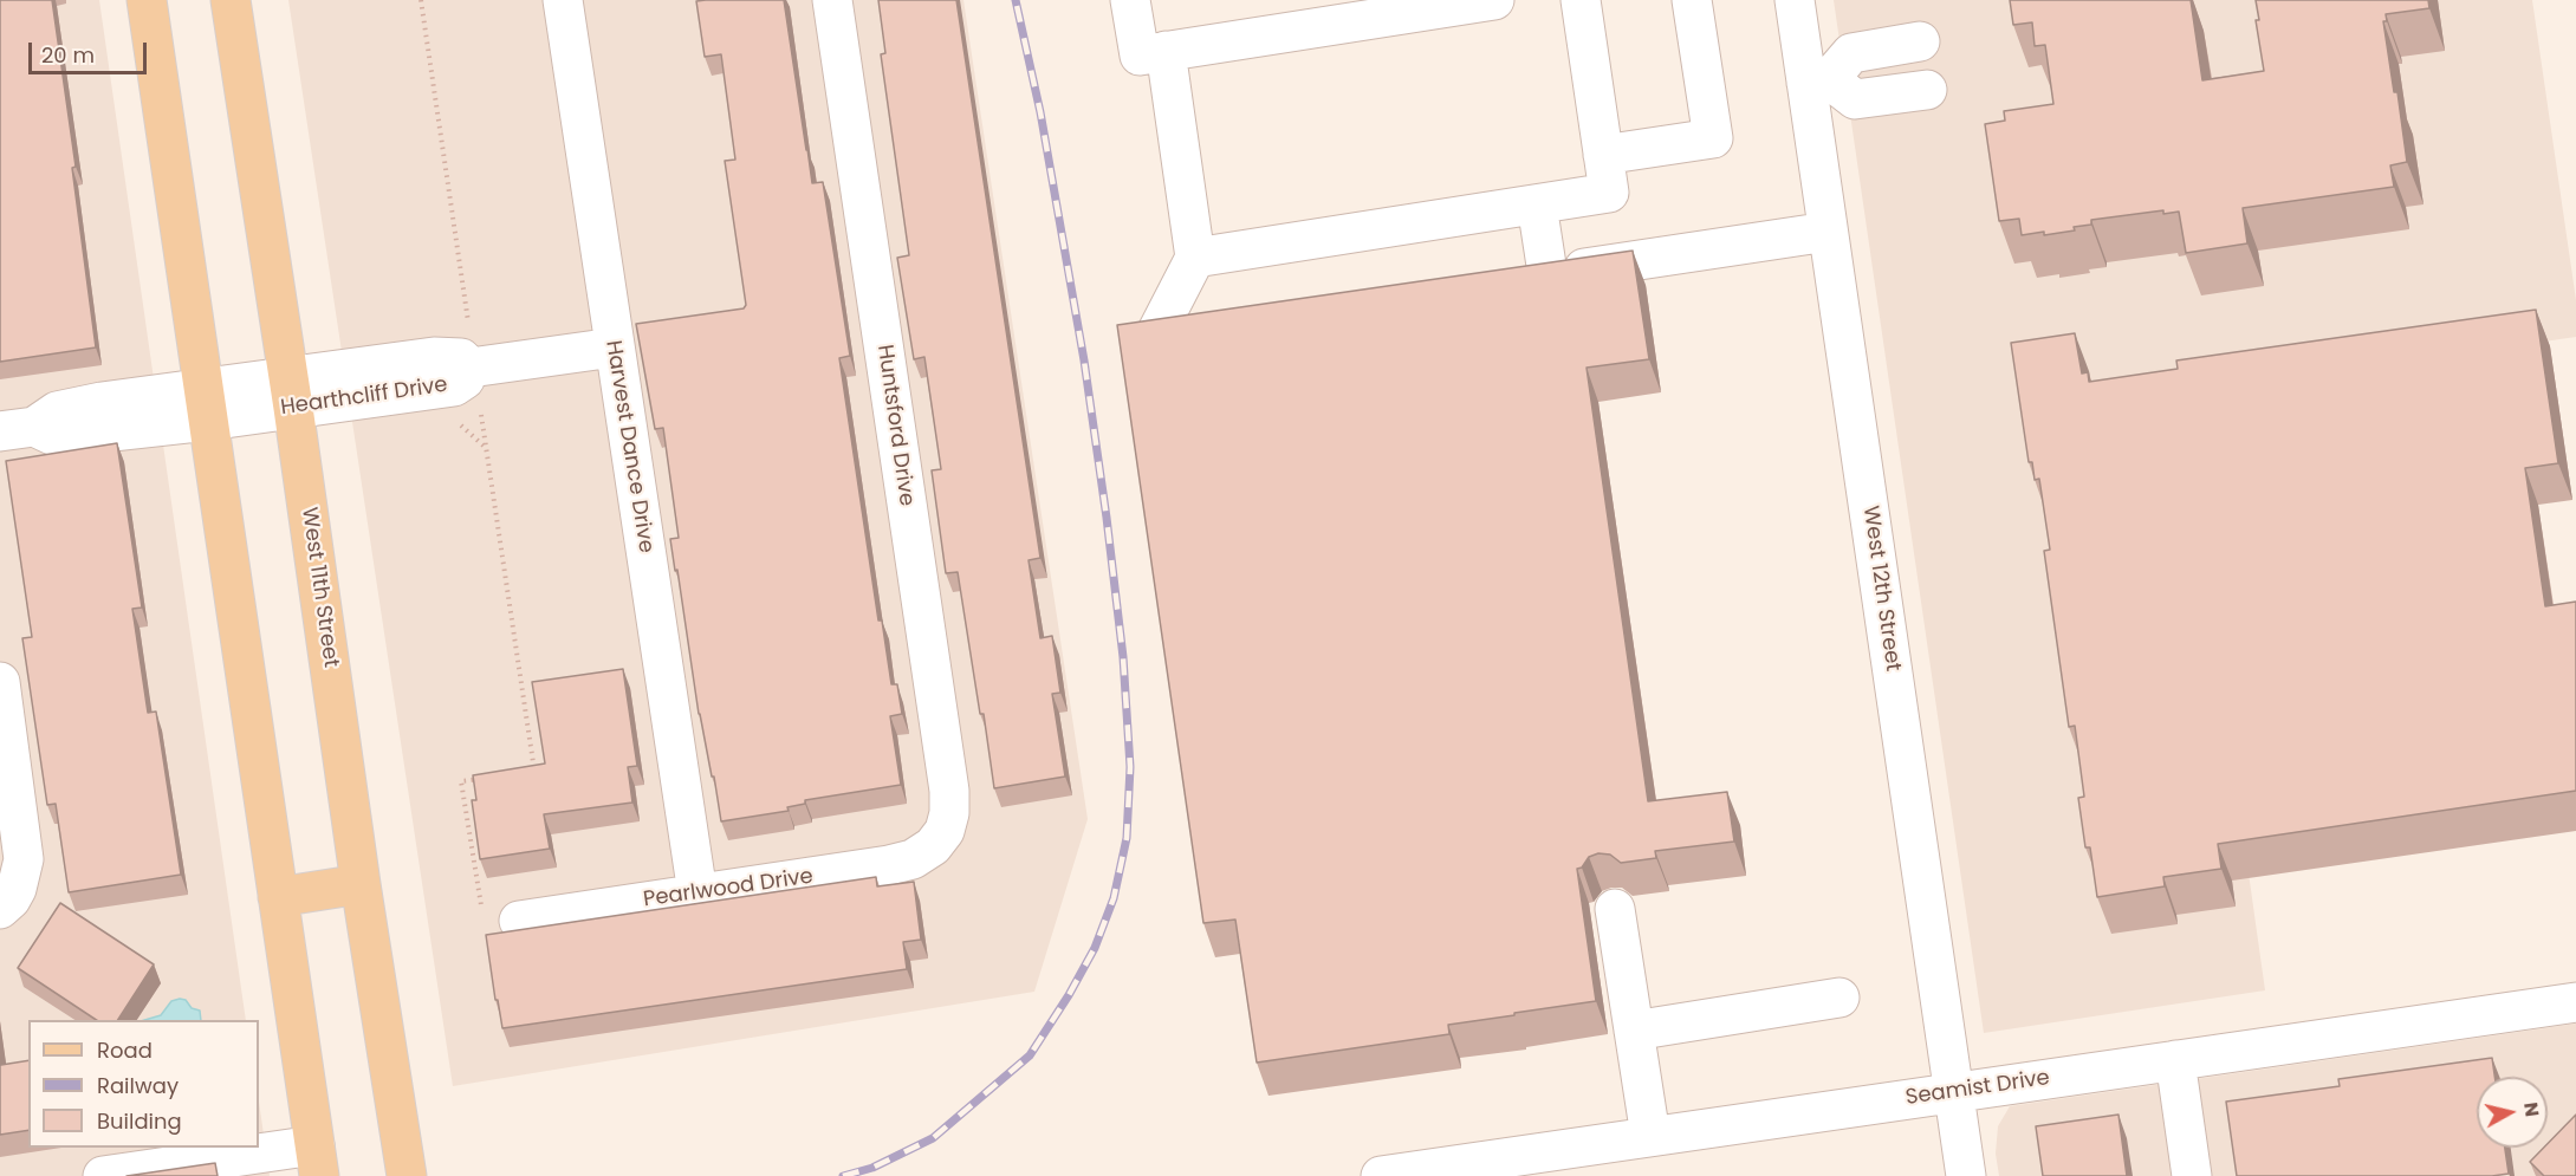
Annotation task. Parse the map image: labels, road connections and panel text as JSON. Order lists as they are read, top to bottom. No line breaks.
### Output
{"streets":{"main road":["West 11th Street"],"street":["Hearthcliff Drive","Huntsford Drive","Harvest Dance Drive","West 12th Street","Pearlwood Drive","Seamist Drive"]},"crossings":[["Hearthcliff Drive","Harvest Dance Drive"],["Hearthcliff Drive","West 11th Street"],["Huntsford Drive","Pearlwood Drive"],["Harvest Dance Drive","Pearlwood Drive"],["West 12th Street","Seamist Drive"]],"legend":["Road","Railway","Building"],"scale_bar":"20 m","north":"right"}
